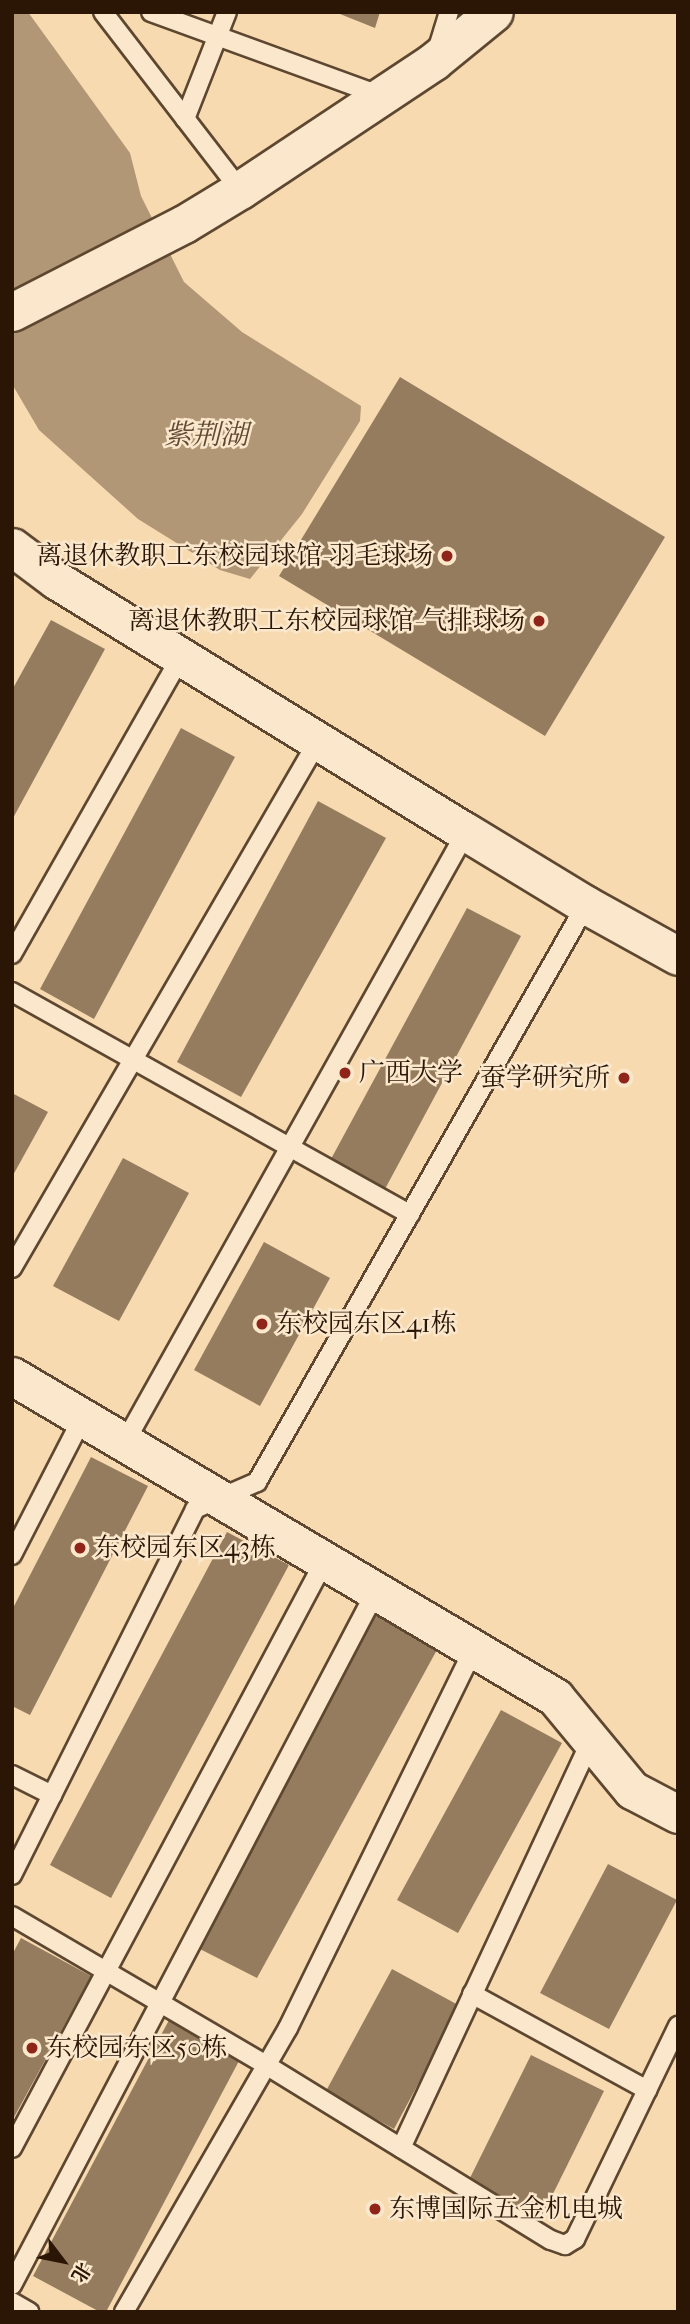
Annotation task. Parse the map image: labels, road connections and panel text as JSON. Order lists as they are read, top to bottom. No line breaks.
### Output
{"water":["紫荆湖"],"places":["离退休教职工东校园球馆-羽毛球场","离退休教职工东校园球馆-气排球场","广西大学","蚕学研究所","东校园东区41栋","东校园东区43栋","东校园东区50栋","东博国际五金机电城"],"north":"bottom right"}
